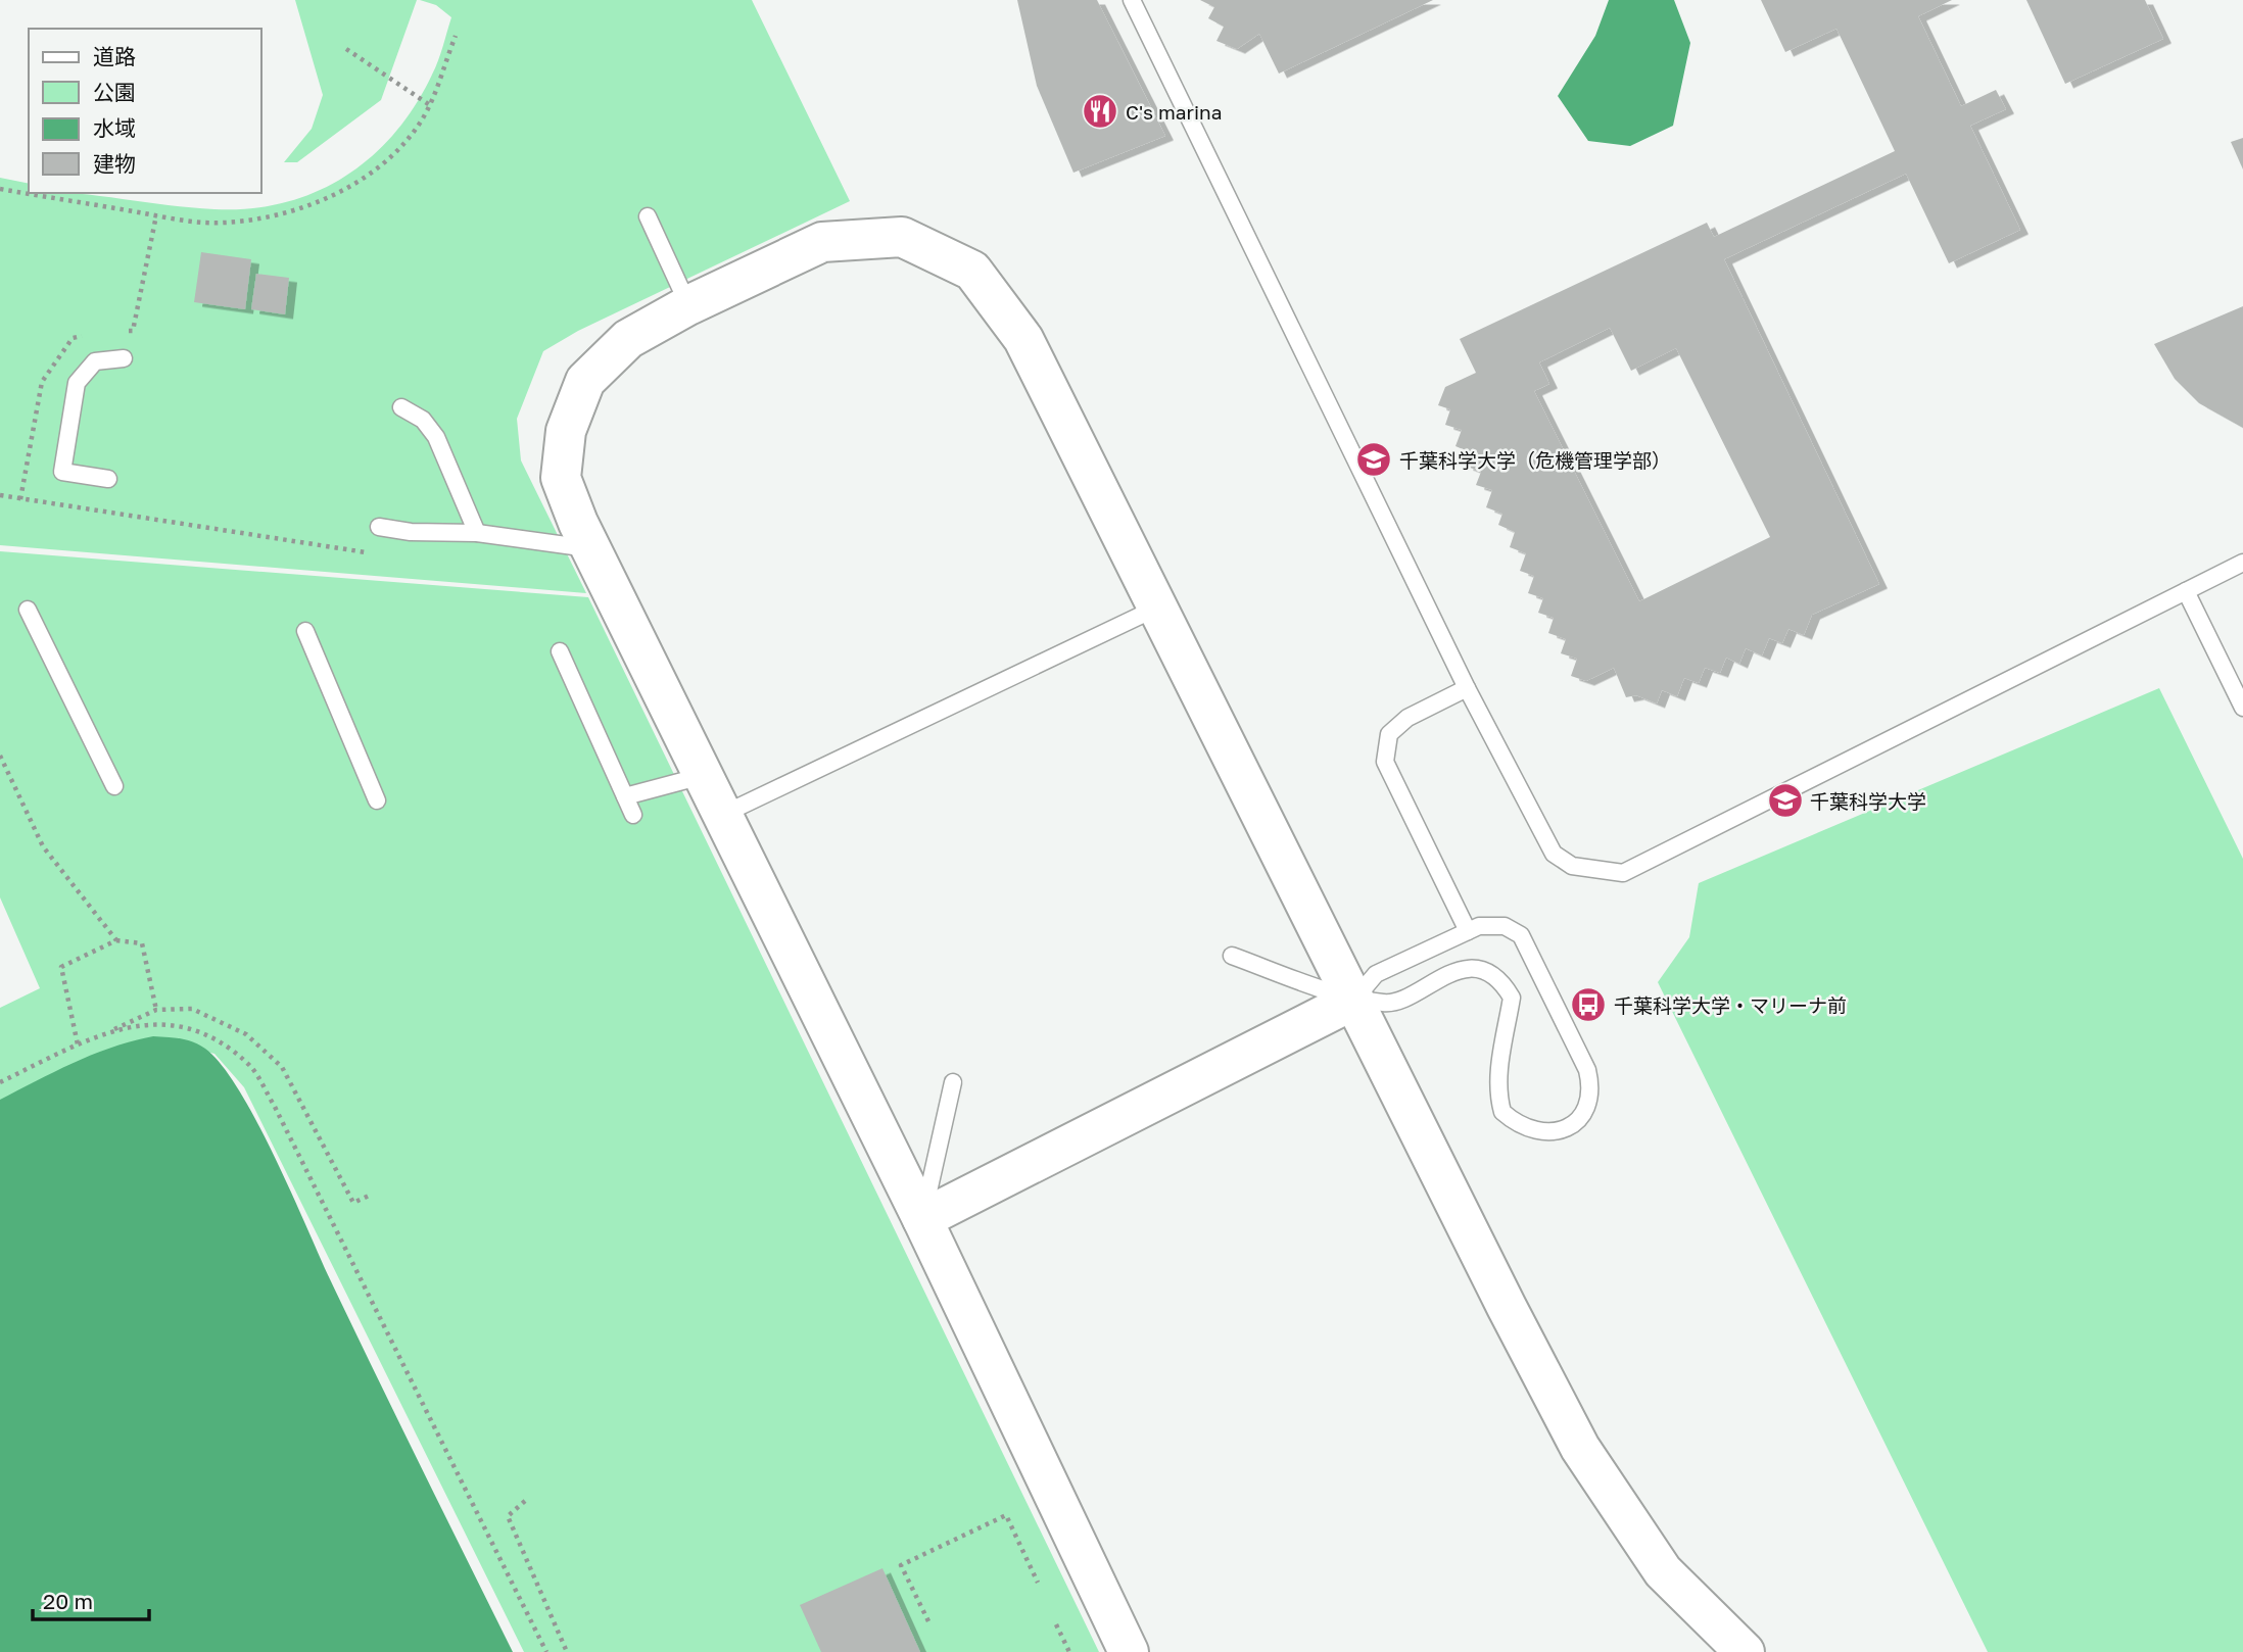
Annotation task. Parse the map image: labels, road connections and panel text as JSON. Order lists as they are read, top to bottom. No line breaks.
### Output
{"places":{"restaurant":["C's marina"],"school or university":["千葉科学大学（危機管理学部）","千葉科学大学"],"bus stop":["千葉科学大学・マリーナ前"]},"legend":["道路","公園","水域","建物"],"scale_bar":"20 m"}
